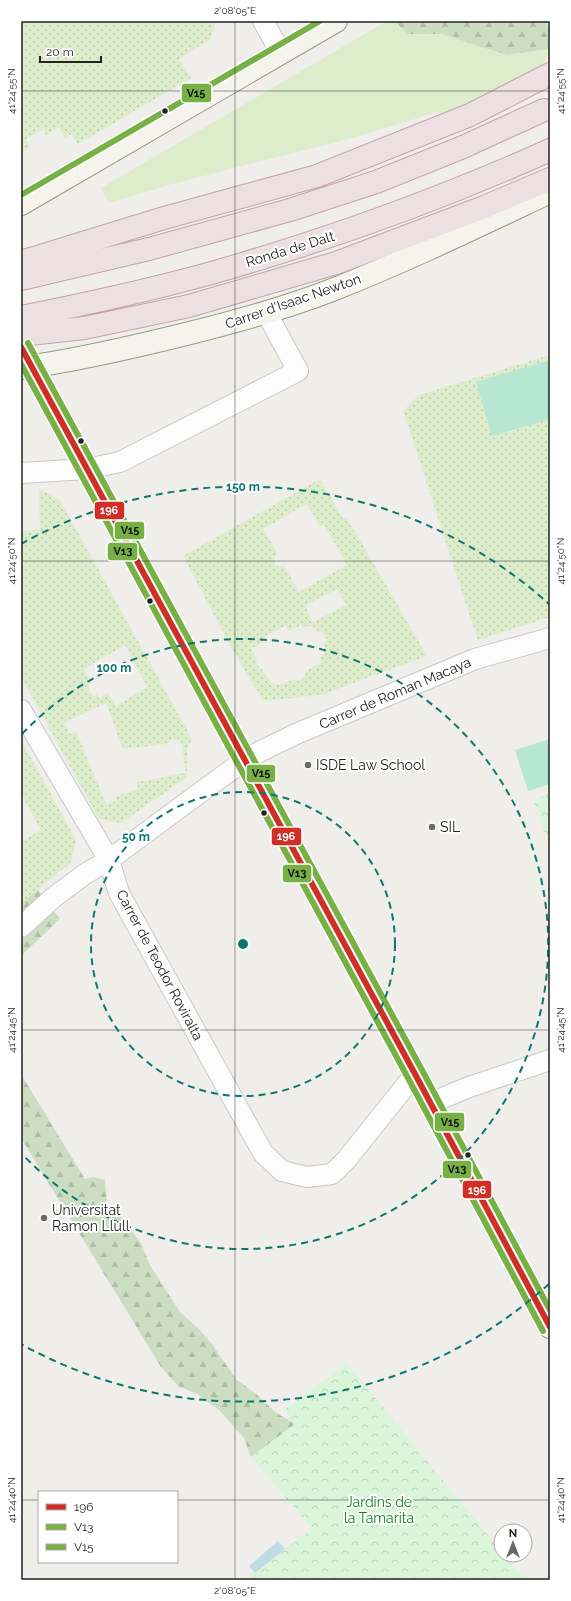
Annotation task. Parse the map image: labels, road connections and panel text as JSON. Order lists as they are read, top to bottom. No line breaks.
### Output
{"streets":{"highway":["Ronda de Dalt"],"main road":["Carrer d'Isaac Newton"],"street":["Carrer de Roman Macaya","Carrer de Teodor Roviralta"]},"crossings":[["Carrer de Roman Macaya","Carrer de Teodor Roviralta"]],"parks":["Jardins de la Tamarita"],"places":["ISDE Law School","SIL","Universitat Ramon Llull"],"lines":["transit line V15","transit line 196","transit line V13"],"legend":["196","V13","V15"],"scale_bar":"20 m","north":"top","coordinates":["2°08'05\"E","41°24'55\"N","41°24'50\"N","41°24'45\"N","41°24'40\"N"],"rings":["150 m","100 m","50 m"]}
